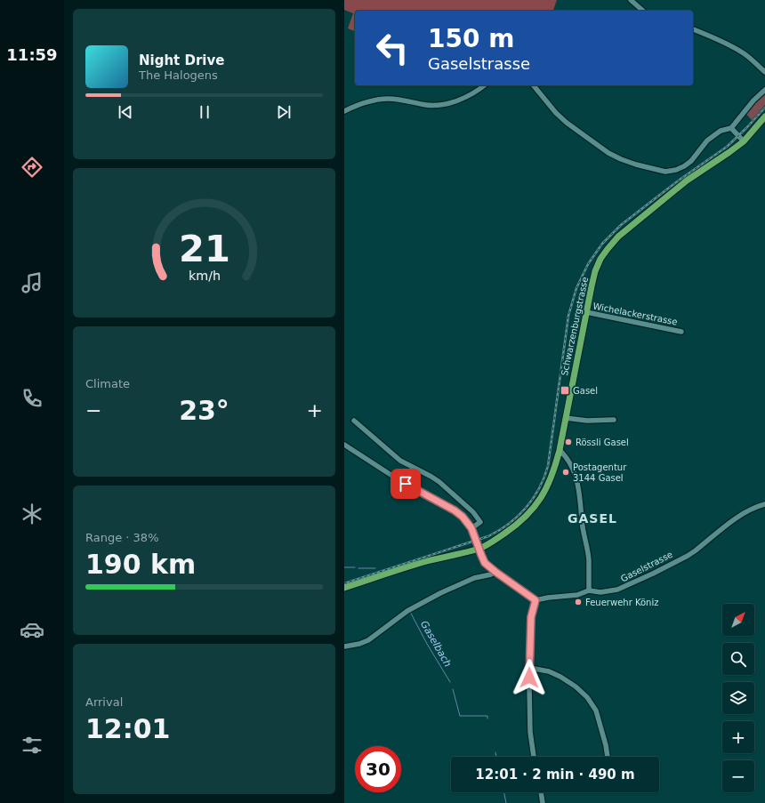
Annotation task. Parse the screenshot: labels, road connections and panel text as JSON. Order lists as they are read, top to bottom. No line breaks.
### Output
{"streets":{"main road":["Schwarzenburgstrasse"],"street":["Wichelackerstrasse","Gaselstrasse"]},"crossings":[["Wichelackerstrasse","Schwarzenburgstrasse"]],"districts":["GASEL"],"water":["Gaselbach"],"places":{"transit":["Gasel"],"other":["Rössli Gasel","Postagentur 3144 Gasel","Feuerwehr Köniz"]},"north":"top right","page":{"tabs":"11:59","turn":["150 m","Gaselstrasse"],"song":["Night Drive","The Halogens"],"tile":["Climate",["Range · 38%","190 km"],["Arrival","12:01"]],"heat":["−","23°","+"],"map_buttons":["+","−"],"limit":"30","trip":"12:01 · 2 min · 490 m","gauge":["21","km/h"]}}
